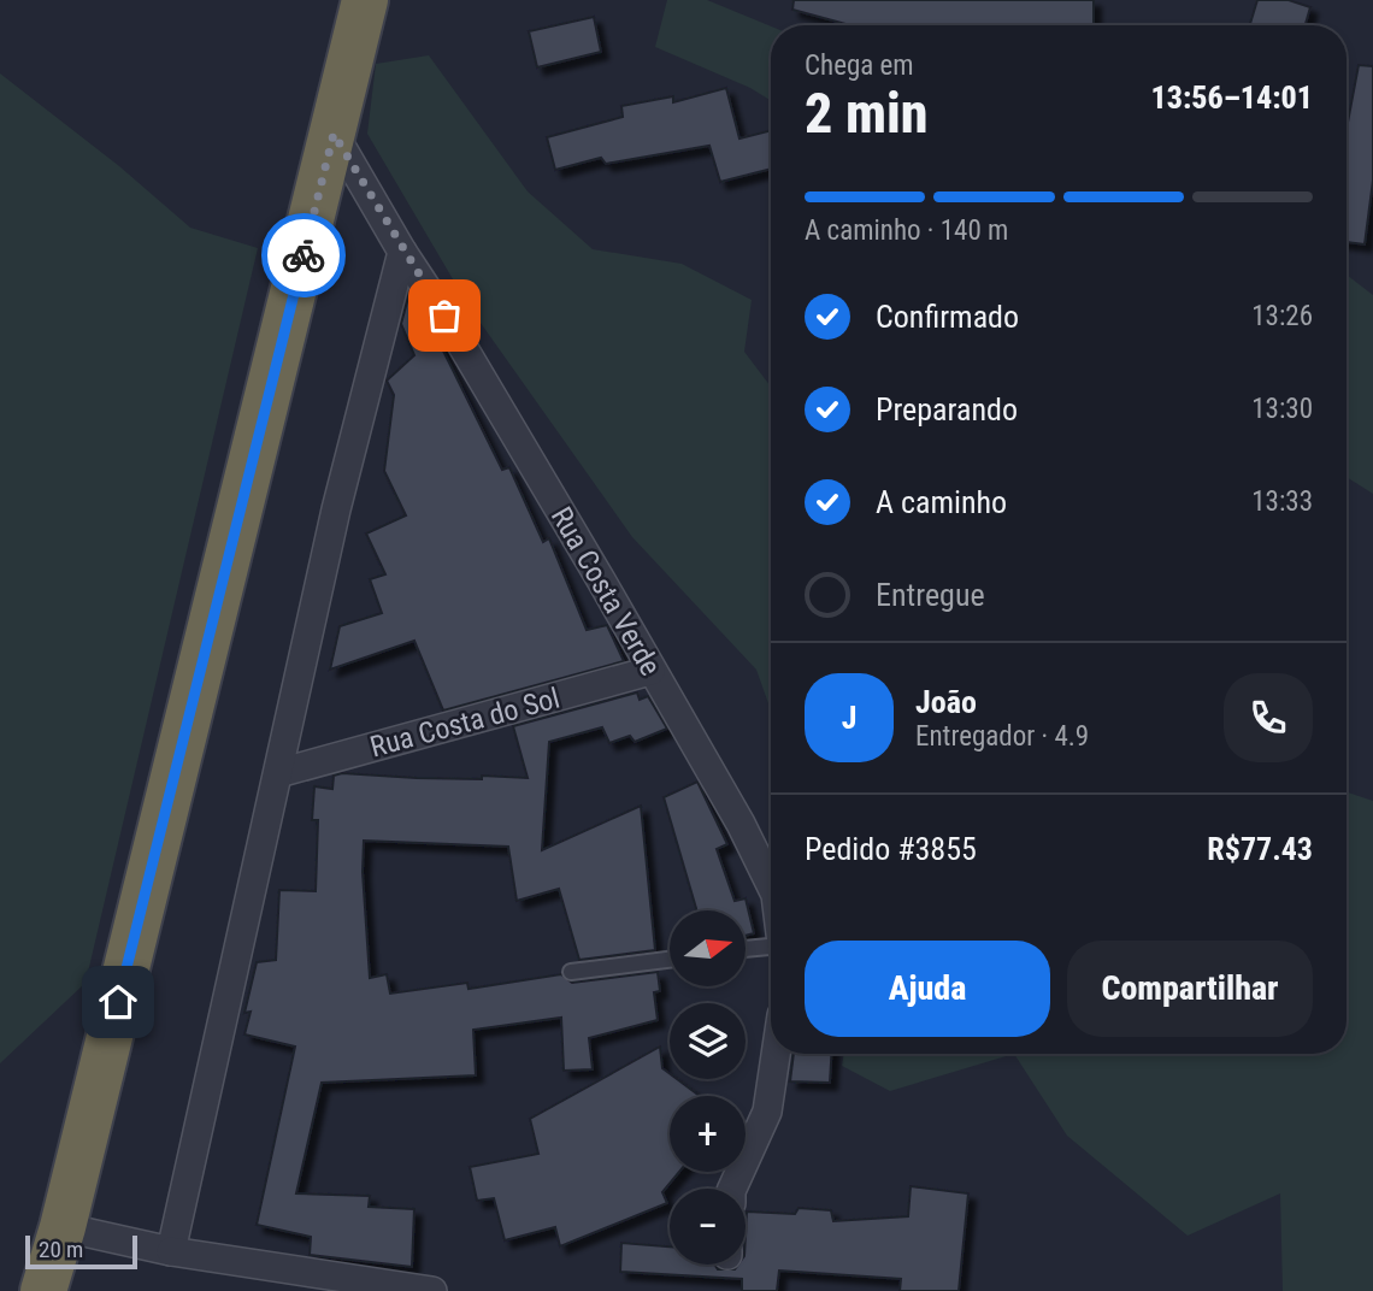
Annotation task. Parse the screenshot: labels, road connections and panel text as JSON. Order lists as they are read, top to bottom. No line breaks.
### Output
{"streets":{"street":["Rua Costa Verde","Rua Costa do Sol"]},"crossings":[["Rua Costa Verde","Rua Costa do Sol"]],"scale_bar":"20 m","north":"right","page":{"heading":["2 min","Chega em","13:56–14:01"],"panel":["João","Entregador · 4.9","Pedido #3855","R$77.43"],"bar":"A caminho · 140 m","list":[["Confirmado","13:26"],["Preparando","13:30"],["A caminho","13:33"],"Entregue"],"round":"J","map_buttons":["+","−"],"buttons":["Ajuda","Compartilhar"],"scale":"20 m"}}
